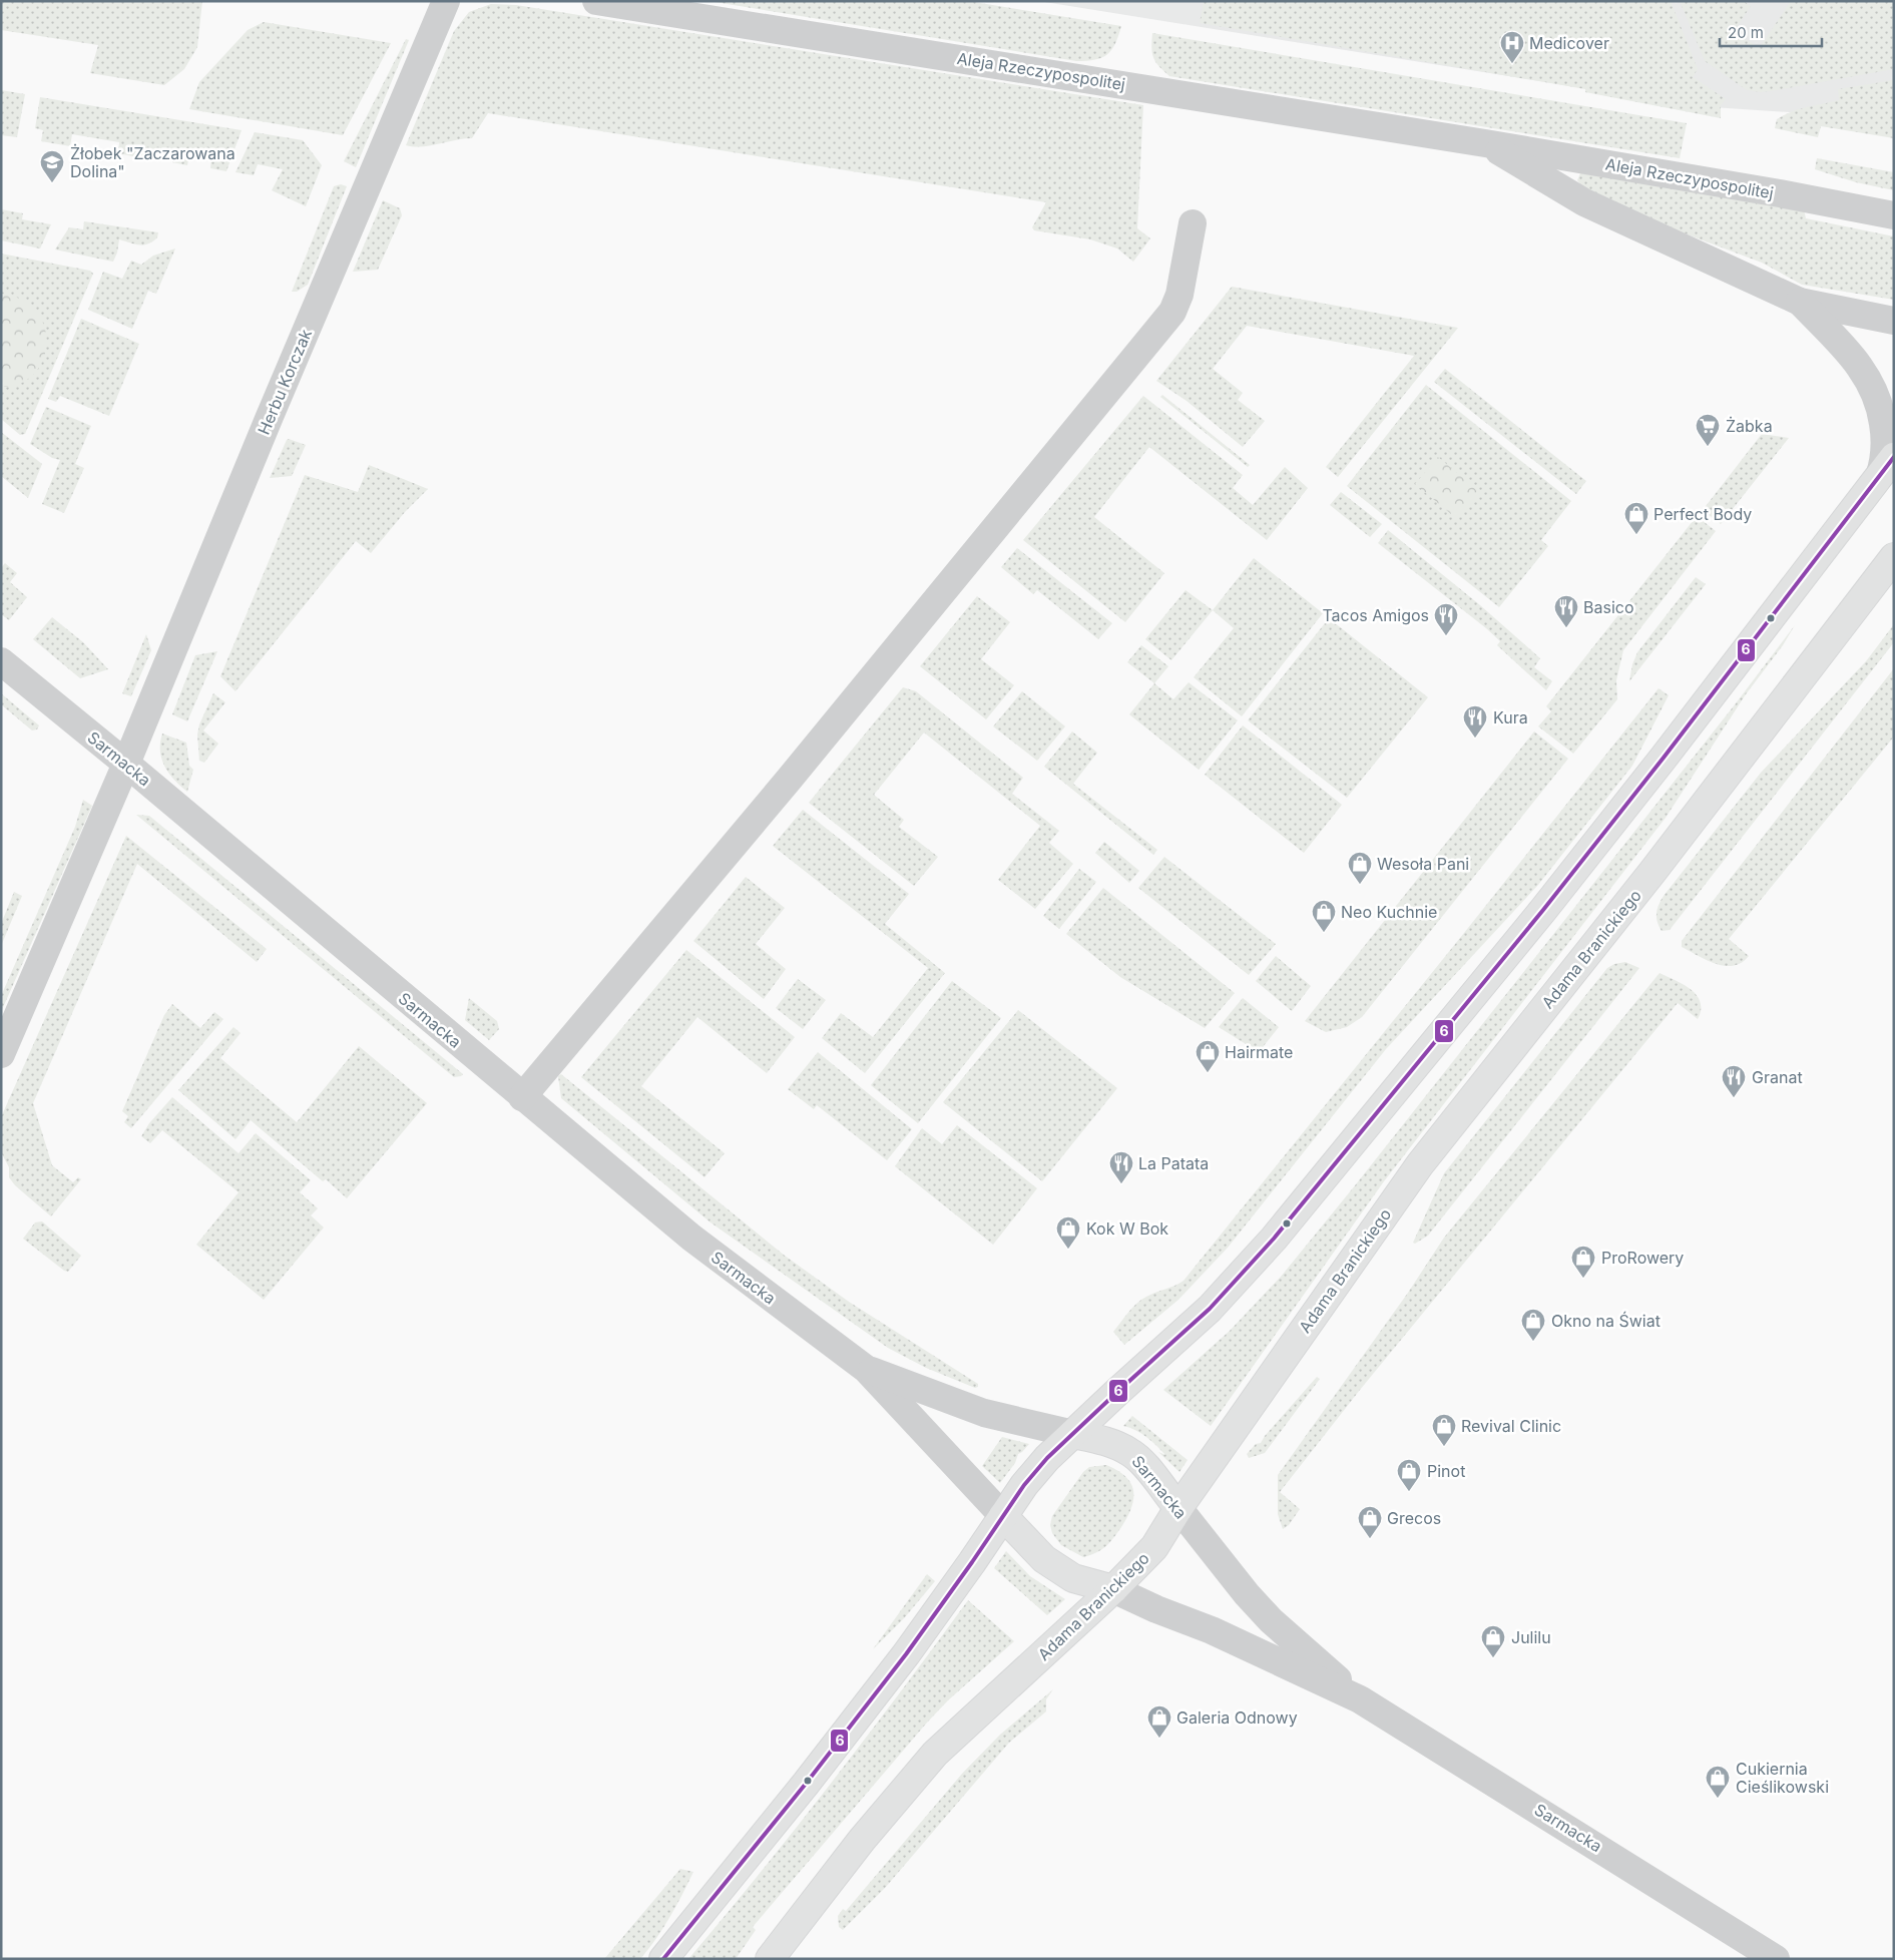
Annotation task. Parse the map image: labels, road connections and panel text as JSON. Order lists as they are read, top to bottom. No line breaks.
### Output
{"streets":{"main road":["Sarmacka","Adama Branickiego"],"street":["Aleja Rzeczypospolitej","Herbu Korczak"]},"crossings":[["Herbu Korczak","Sarmacka"],["Sarmacka","Adama Branickiego"]],"places":{"hospital":["Medicover"],"school or university":["Żłobek \"Zaczarowana Dolina\""],"supermarket":["Żabka"],"shop":["Perfect Body","Wesoła Pani","Neo Kuchnie","Hairmate","Kok W Bok","ProRowery","Okno na Świat","Revival Clinic","Pinot","Grecos","Julilu","Galeria Odnowy","Cukiernia Cieślikowski"],"restaurant":["Basico","Tacos Amigos","Kura","Granat","La Patata"]},"lines":["transit line 6"],"scale_bar":"20 m"}
